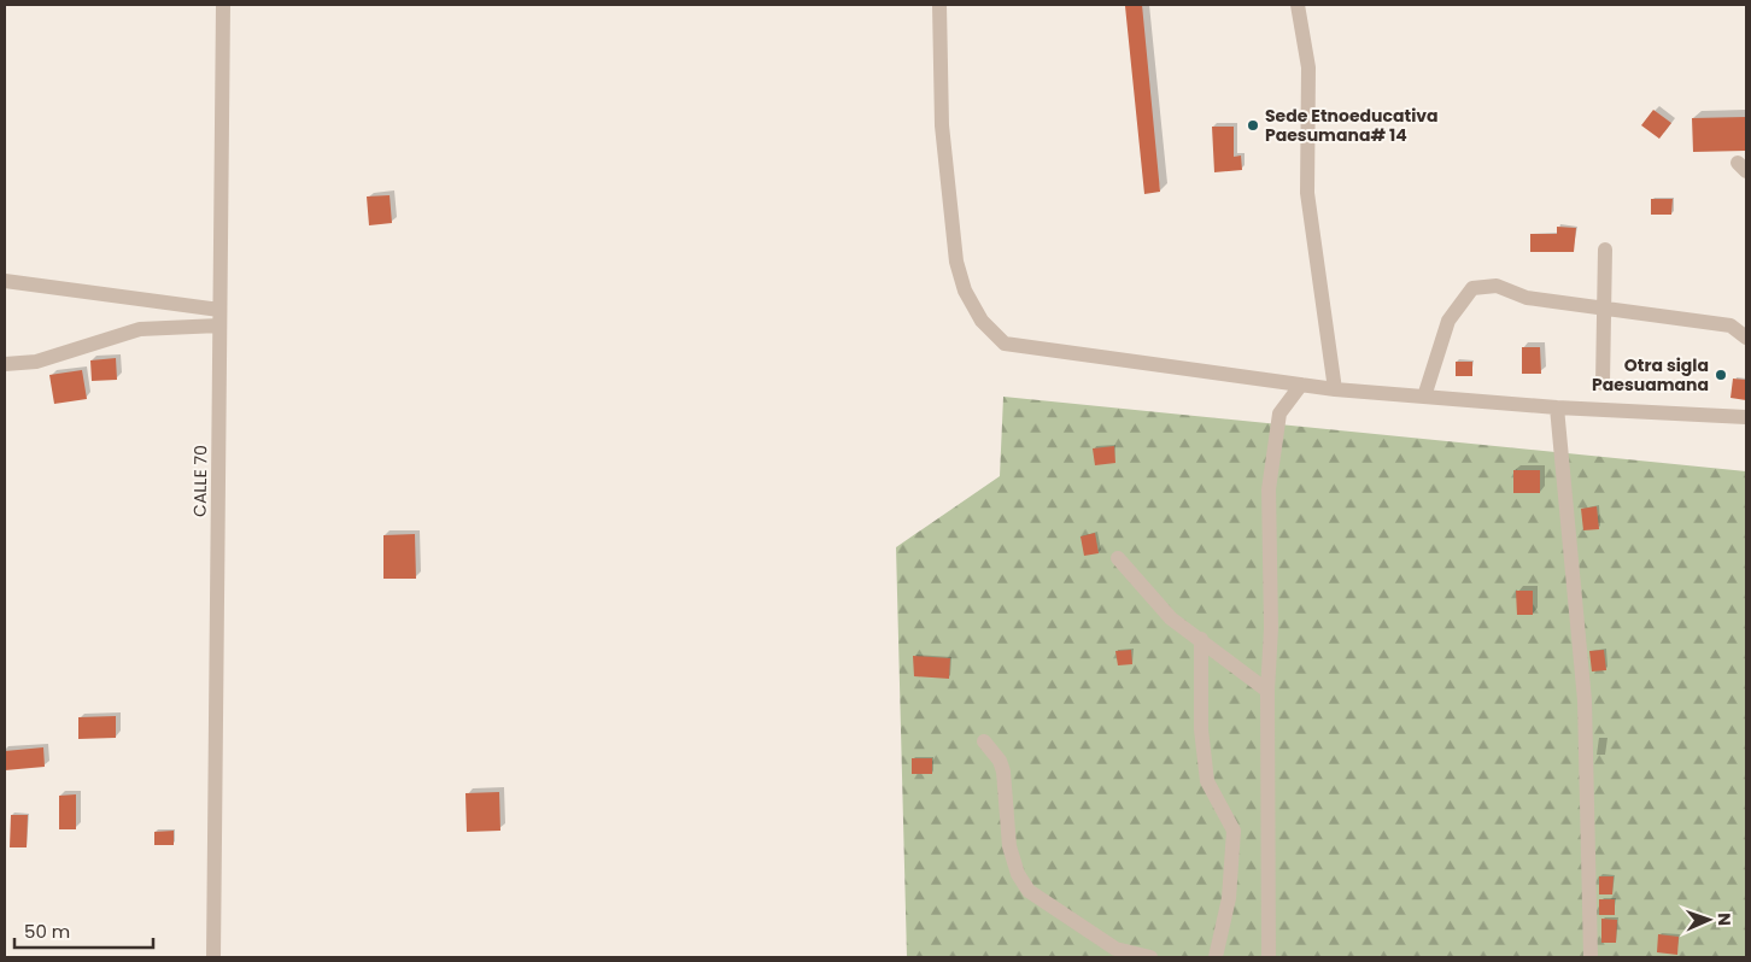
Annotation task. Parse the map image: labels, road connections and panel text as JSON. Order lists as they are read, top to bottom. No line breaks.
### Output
{"streets":{"street":["CALLE 70"]},"places":["Sede Etnoeducativa Paesumana# 14","Otra sigla Paesuamana"],"scale_bar":"50 m","north":"right"}
